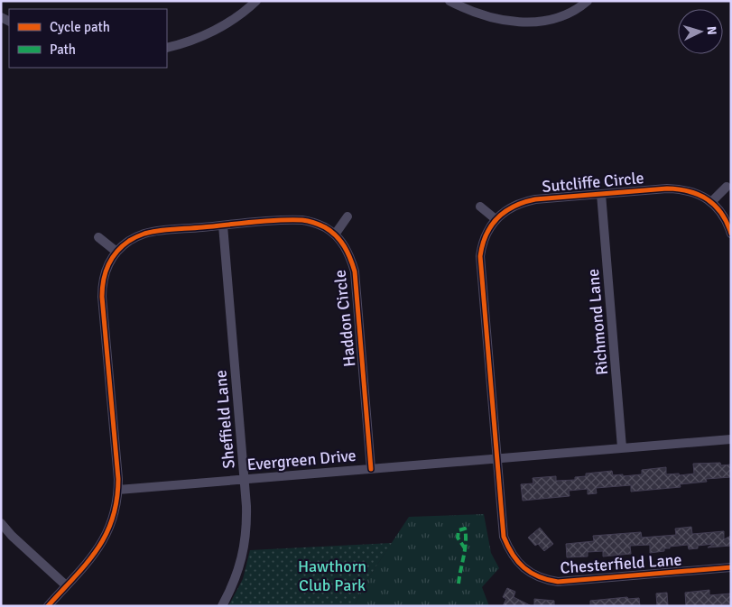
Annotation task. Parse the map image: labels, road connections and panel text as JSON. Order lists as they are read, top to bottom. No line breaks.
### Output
{"streets":{"street":["Sutcliffe Circle","Haddon Circle","Richmond Lane","Sheffield Lane","Evergreen Drive","Chesterfield Lane"]},"crossings":[["Sutcliffe Circle","Richmond Lane"],["Sutcliffe Circle","Evergreen Drive"],["Sutcliffe Circle","Chesterfield Lane"],["Haddon Circle","Sheffield Lane"],["Haddon Circle","Evergreen Drive"],["Richmond Lane","Evergreen Drive"],["Sheffield Lane","Evergreen Drive"],["Evergreen Drive","Chesterfield Lane"]],"parks":["Hawthorn Club Park"],"legend":["Cycle path","Path"],"north":"right"}
